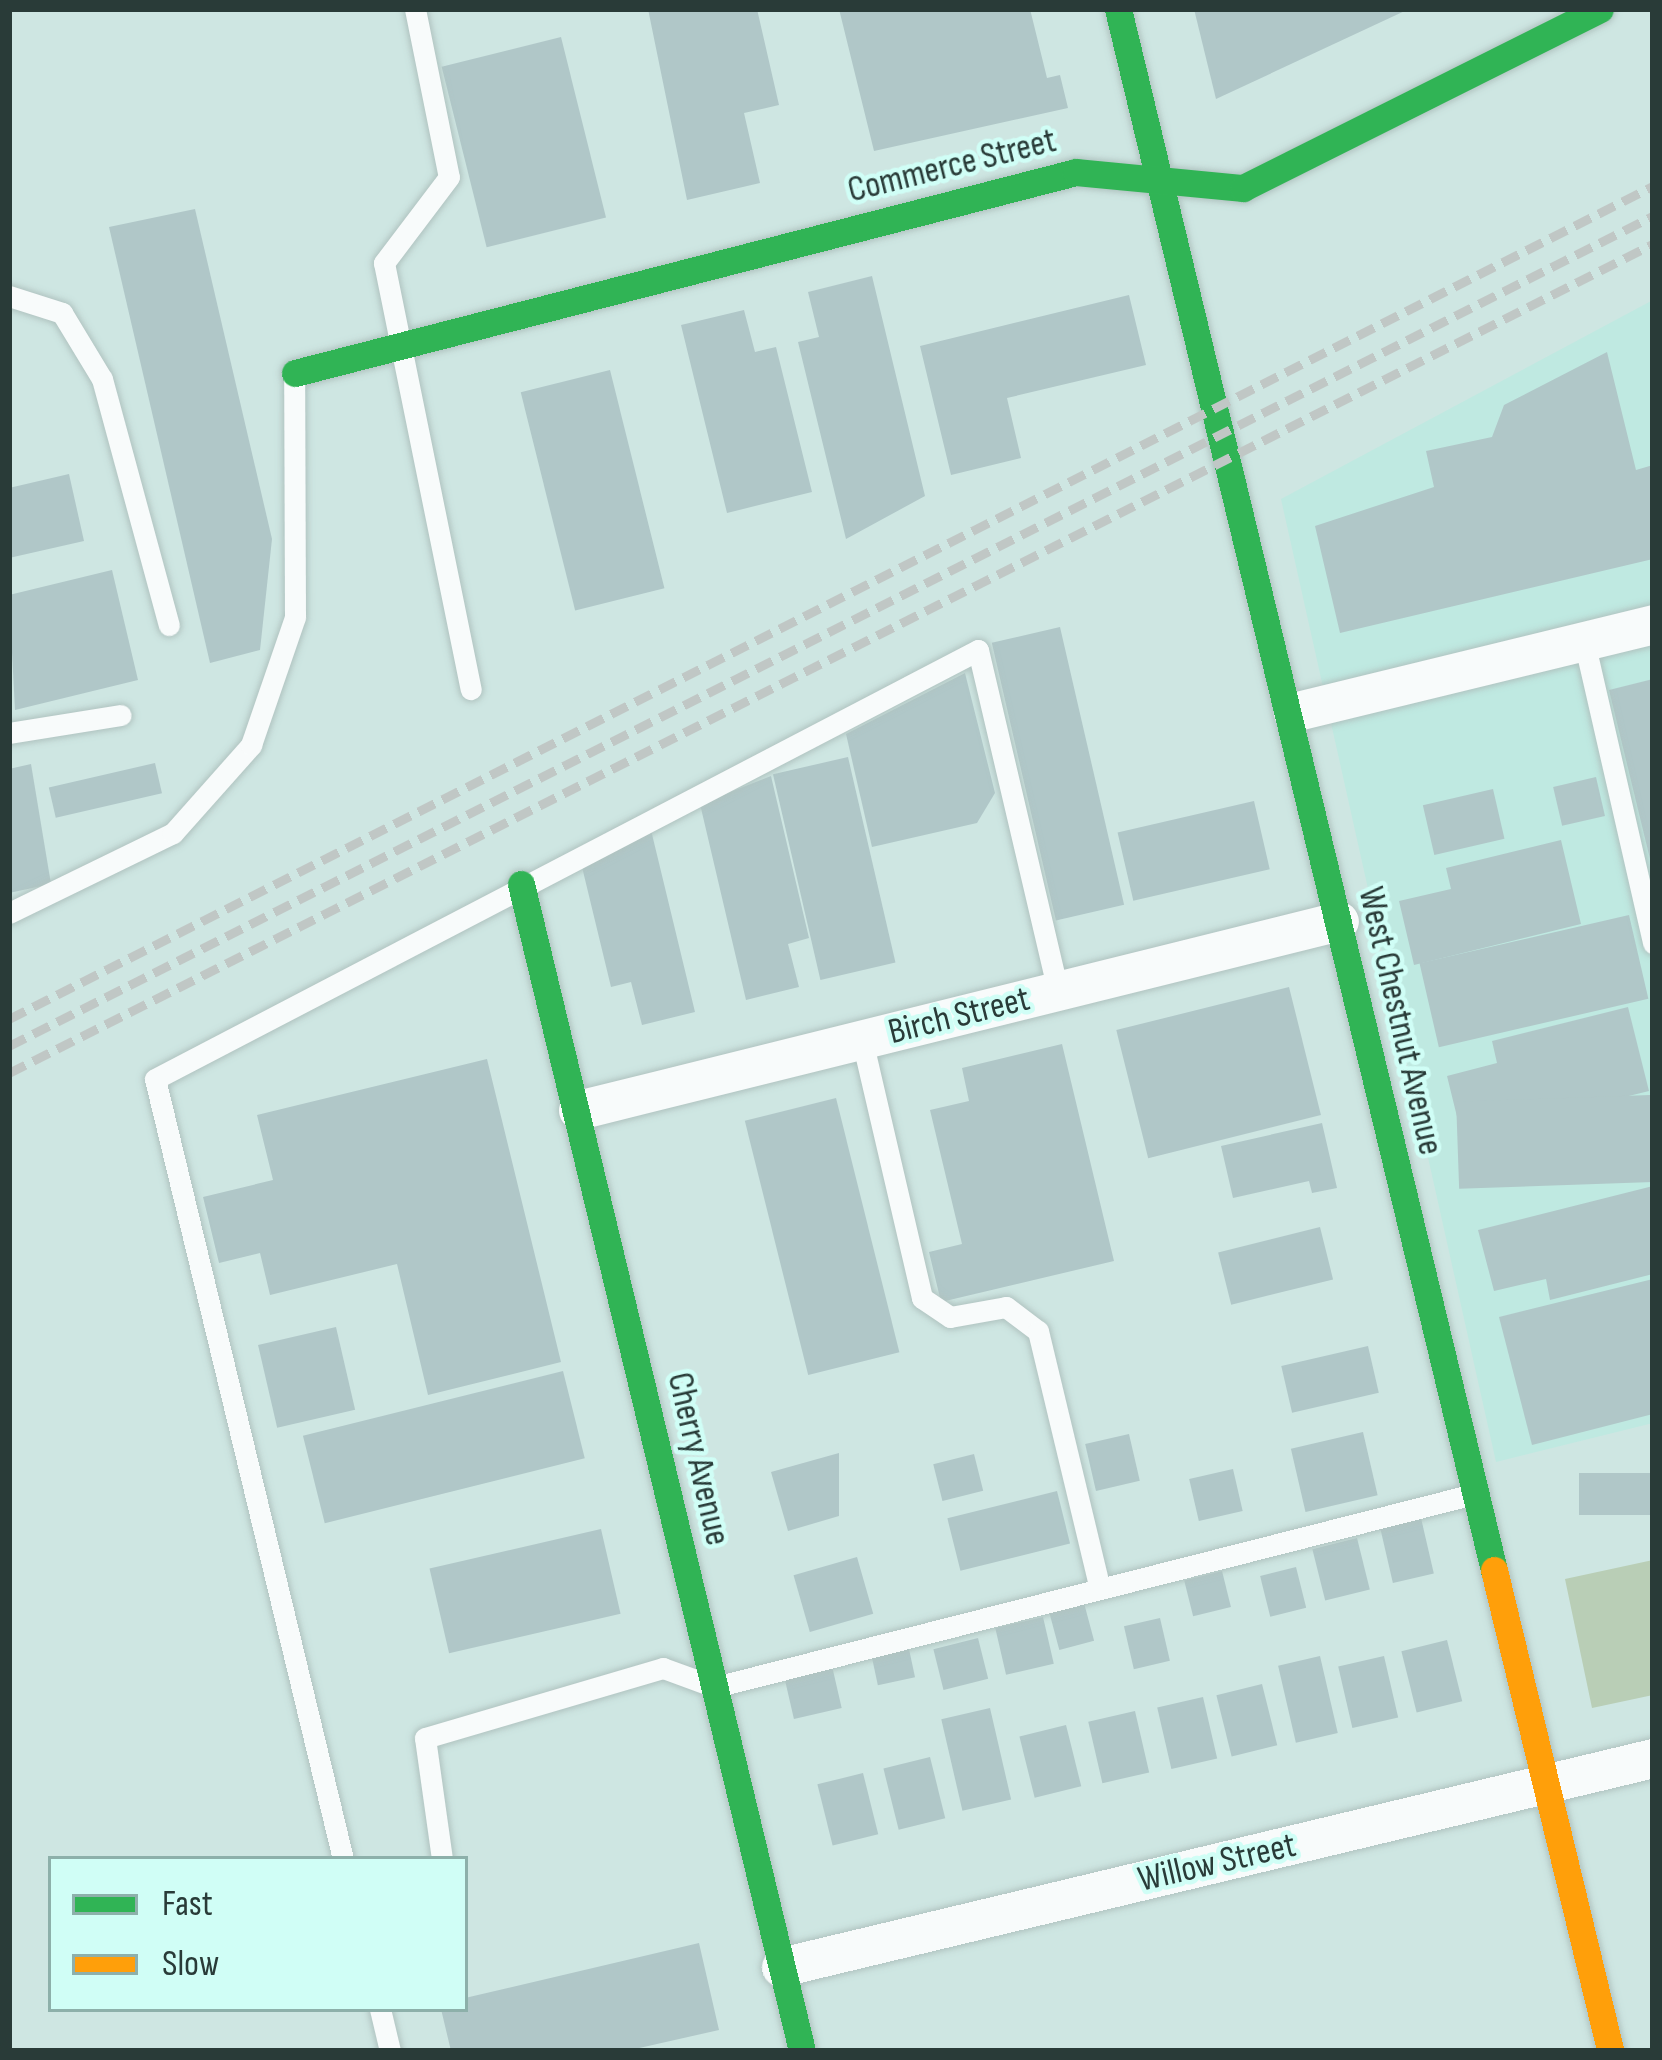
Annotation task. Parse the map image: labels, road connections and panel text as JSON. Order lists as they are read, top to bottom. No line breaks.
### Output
{"streets":{"street":["Commerce Street","Birch Street","West Chestnut Avenue","Cherry Avenue","Willow Street"]},"crossings":[["Commerce Street","West Chestnut Avenue"],["Birch Street","West Chestnut Avenue"],["Birch Street","Cherry Avenue"],["West Chestnut Avenue","Willow Street"],["Cherry Avenue","Willow Street"]],"legend":["Fast","Slow"]}
